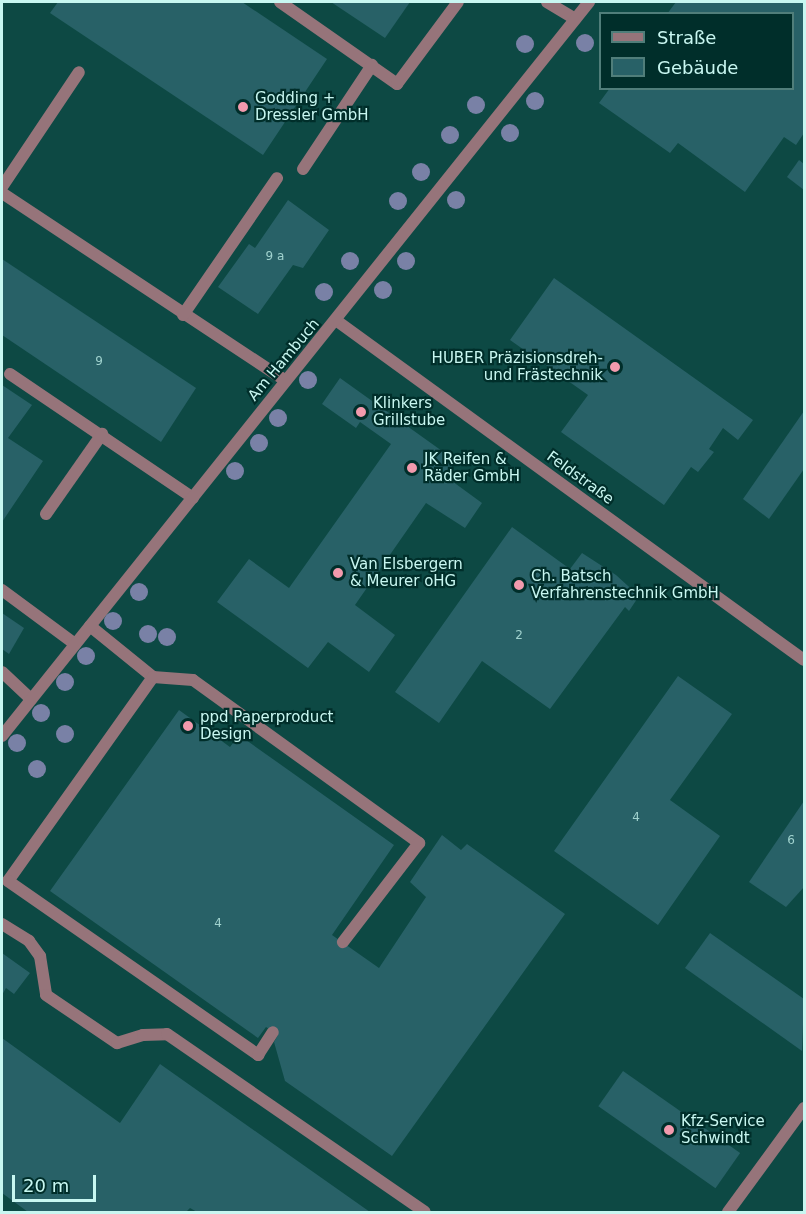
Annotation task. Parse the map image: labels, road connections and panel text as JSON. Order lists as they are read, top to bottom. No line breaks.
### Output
{"streets":{"street":["Am Hambuch","Feldstraße"]},"crossings":[["Am Hambuch","Feldstraße"]],"places":["Godding + Dressler GmbH","HUBER Präzisionsdreh- und Frästechnik","Klinkers Grillstube","JK Reifen & Räder GmbH","Van Elsbergern & Meurer oHG","Ch. Batsch Verfahrenstechnik GmbH","ppd Paperproduct Design","Kfz-Service Schwindt"],"house_numbers":["9 a","9","2","4","6","4"],"legend":["Straße","Gebäude"],"scale_bar":"20 m"}
